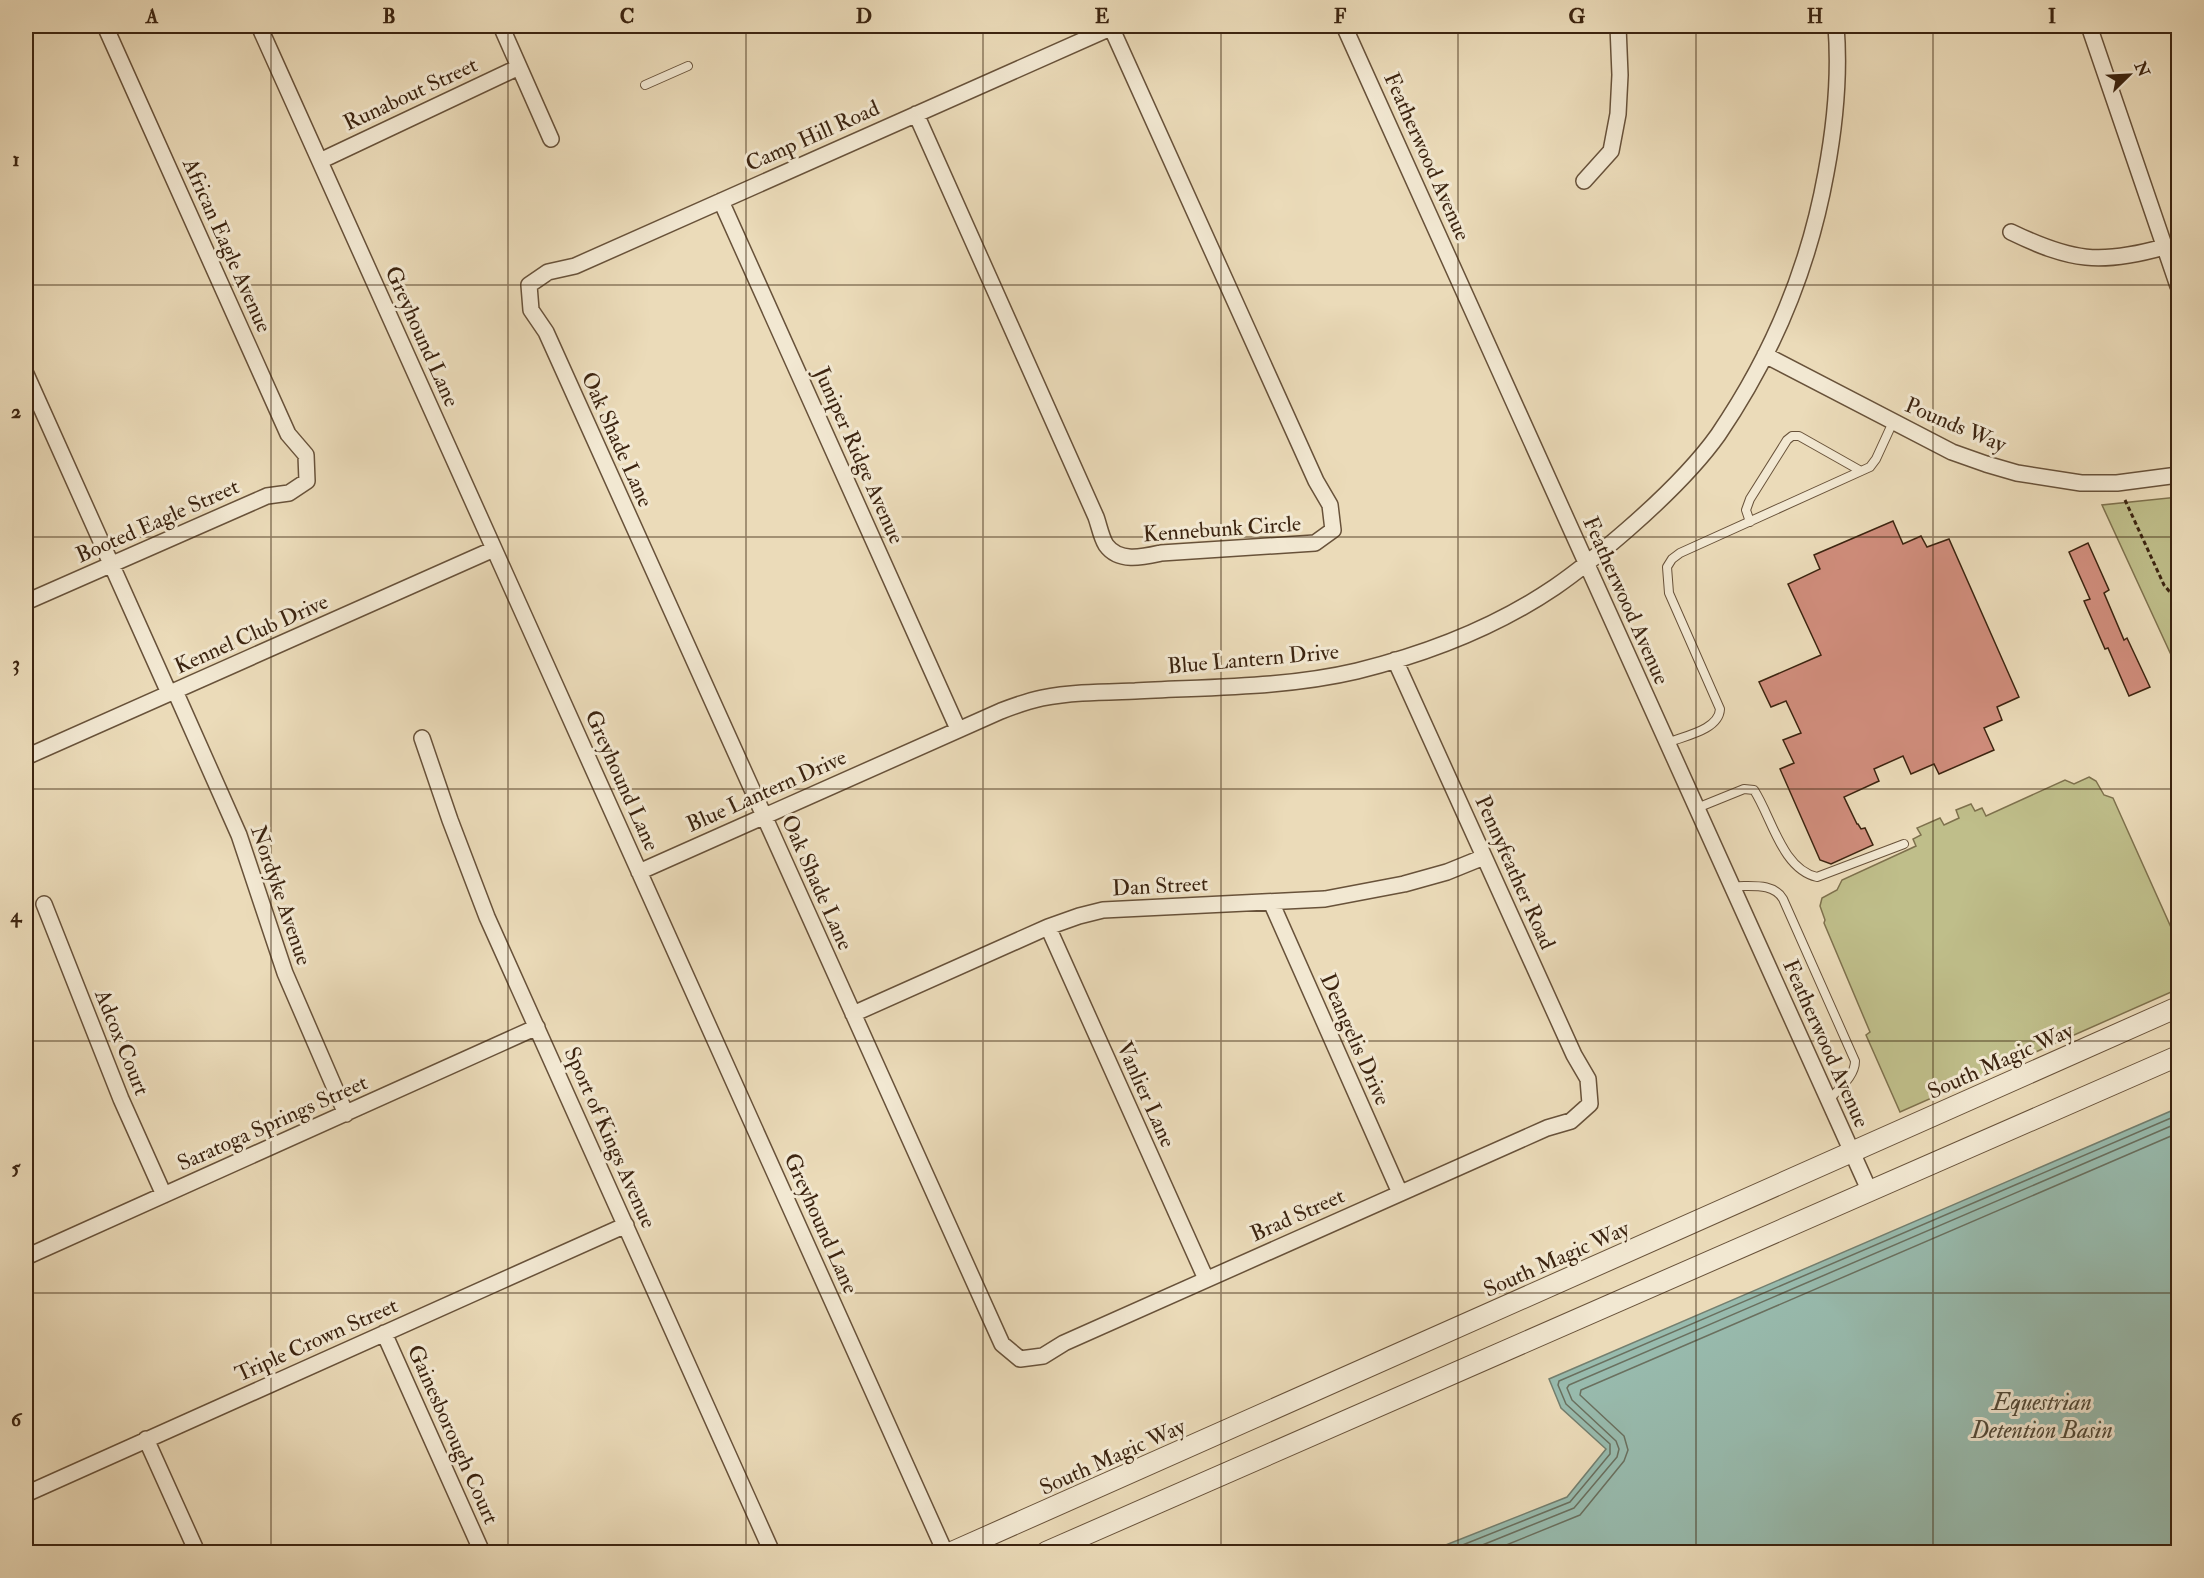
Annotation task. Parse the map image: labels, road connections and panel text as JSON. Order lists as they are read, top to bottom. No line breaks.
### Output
{"streets":{"street":["Runabout Street","Camp Hill Road","Featherwood Avenue","African Eagle Avenue","Greyhound Lane","Pounds Way","Oak Shade Lane","Juniper Ridge Avenue","Booted Eagle Street","Kennebunk Circle","Kennel Club Drive","Blue Lantern Drive","Pennyfeather Road","Dan Street","Nordyke Avenue","Deangelis Drive","Adcox Court","South Magic Way","Vanlier Lane","Saratoga Springs Street","Sport of Kings Avenue","Brad Street","Triple Crown Street","Gainesborough Court"]},"crossings":[["Runabout Street","Greyhound Lane"],["Camp Hill Road","Oak Shade Lane"],["Camp Hill Road","Juniper Ridge Avenue"],["Camp Hill Road","Kennebunk Circle"],["Featherwood Avenue","Blue Lantern Drive"],["Featherwood Avenue","South Magic Way"],["African Eagle Avenue","Booted Eagle Street"],["Greyhound Lane","Kennel Club Drive"],["Greyhound Lane","Blue Lantern Drive"],["Pounds Way","Blue Lantern Drive"],["Oak Shade Lane","Blue Lantern Drive"],["Oak Shade Lane","Dan Street"],["Oak Shade Lane","Brad Street"],["Juniper Ridge Avenue","Blue Lantern Drive"],["Booted Eagle Street","Nordyke Avenue"],["Kennel Club Drive","Nordyke Avenue"],["Blue Lantern Drive","Pennyfeather Road"],["Pennyfeather Road","Dan Street"],["Pennyfeather Road","Brad Street"],["Dan Street","Deangelis Drive"],["Dan Street","Vanlier Lane"],["Nordyke Avenue","Saratoga Springs Street"],["Deangelis Drive","Brad Street"],["Adcox Court","Saratoga Springs Street"],["Vanlier Lane","Brad Street"],["Saratoga Springs Street","Sport of Kings Avenue"],["Sport of Kings Avenue","Triple Crown Street"],["Triple Crown Street","Gainesborough Court"]],"water":["Equestrian Detention Basin"],"north":"top right","grid":{"columns":["A","B","C","D","E","F","G","H","I"],"rows":["1","2","3","4","5","6"]}}
